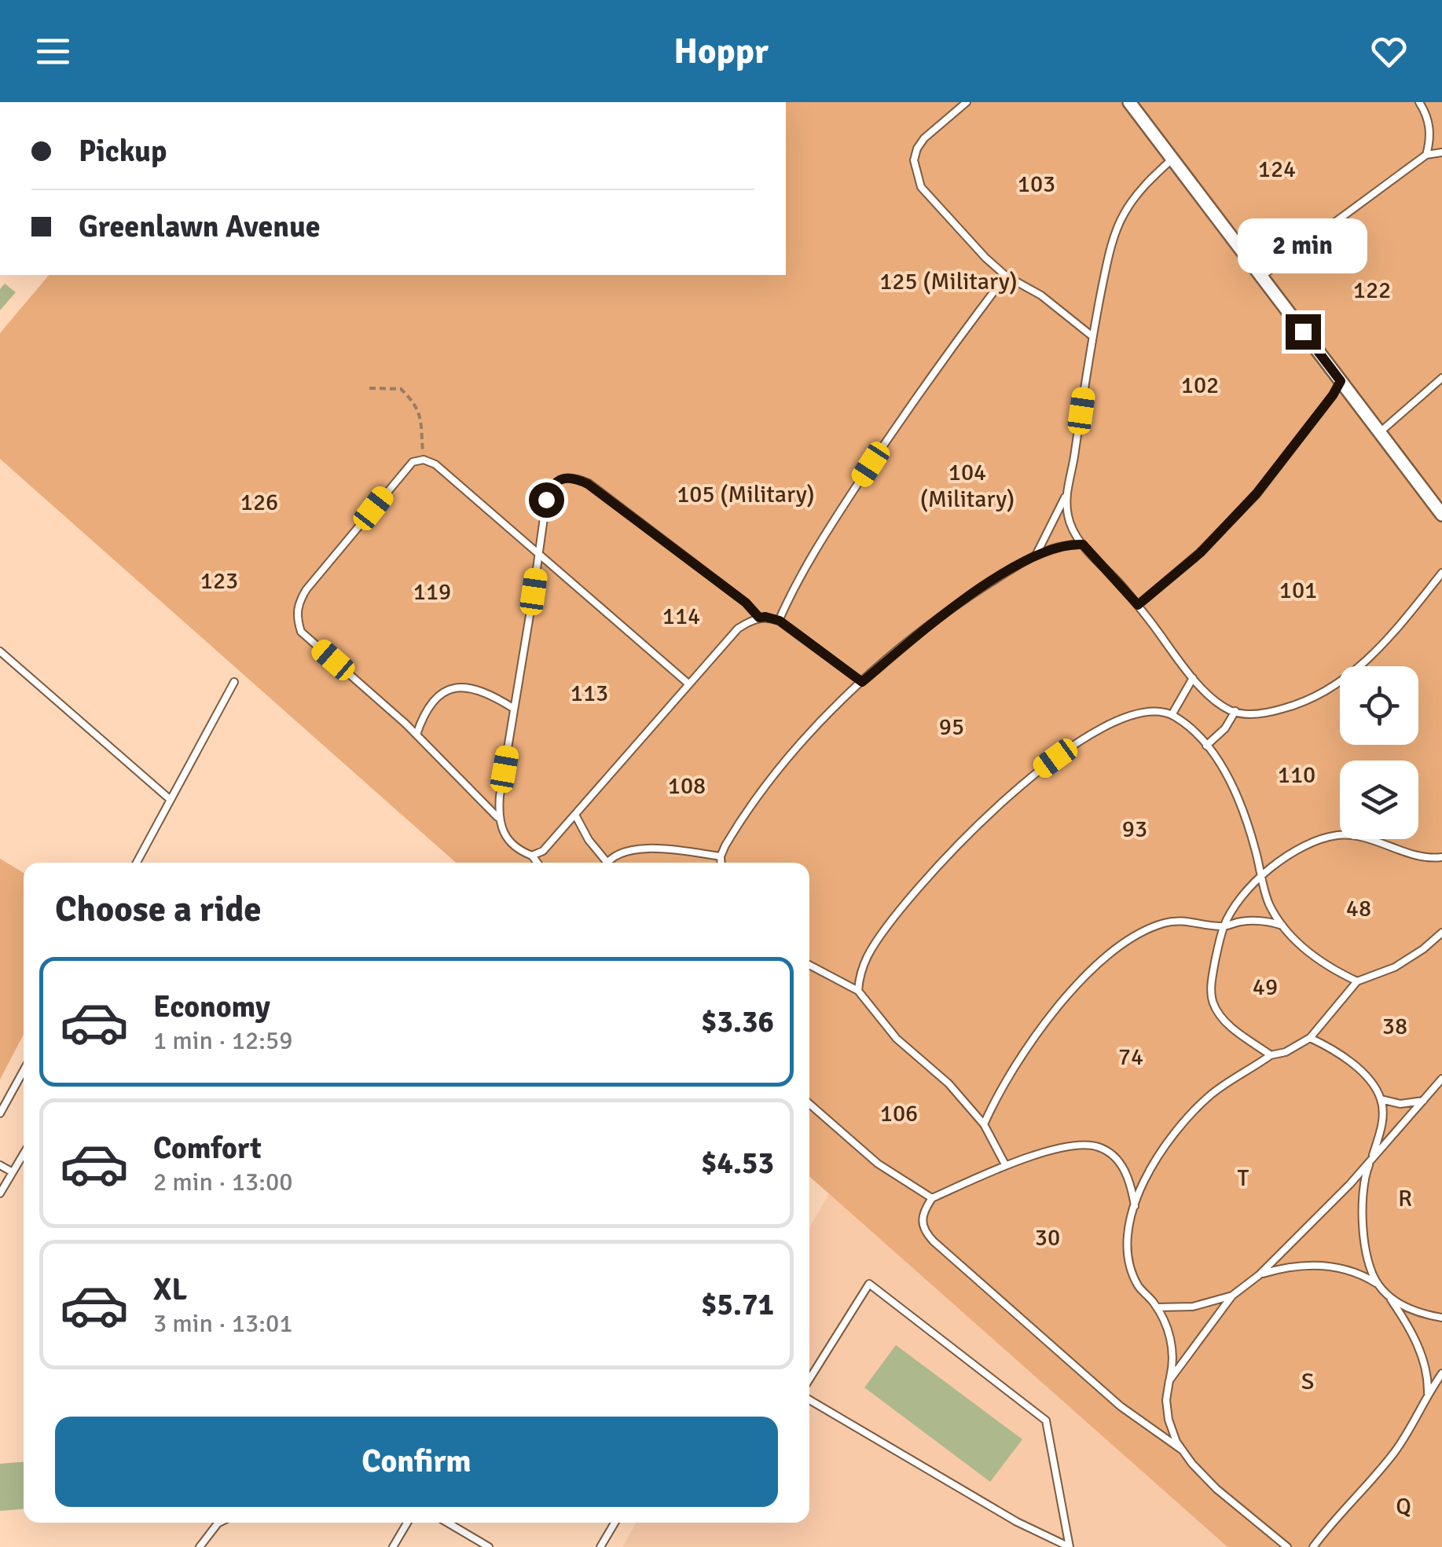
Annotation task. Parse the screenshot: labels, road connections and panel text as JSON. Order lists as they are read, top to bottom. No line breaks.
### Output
{"parks":["124","103","125 (Military)","122","102","104 (Military)","105 (Military)","126","123","101","119","114","113","95","110","108","93","48","49","38","74","106","T","R","30","S","Q"],"page":{"header":"Hoppr","banner":["Pickup","Greenlawn Avenue"],"bubble":"2 min","heading":"Choose a ride","list":[{"name":"Economy","note":"1 min · 12:59","value":"$3.36"},{"name":"Comfort","note":"2 min · 13:00","value":"$4.53"},{"name":"XL","note":"3 min · 13:01","value":"$5.71"}],"buttons":"Confirm"}}
